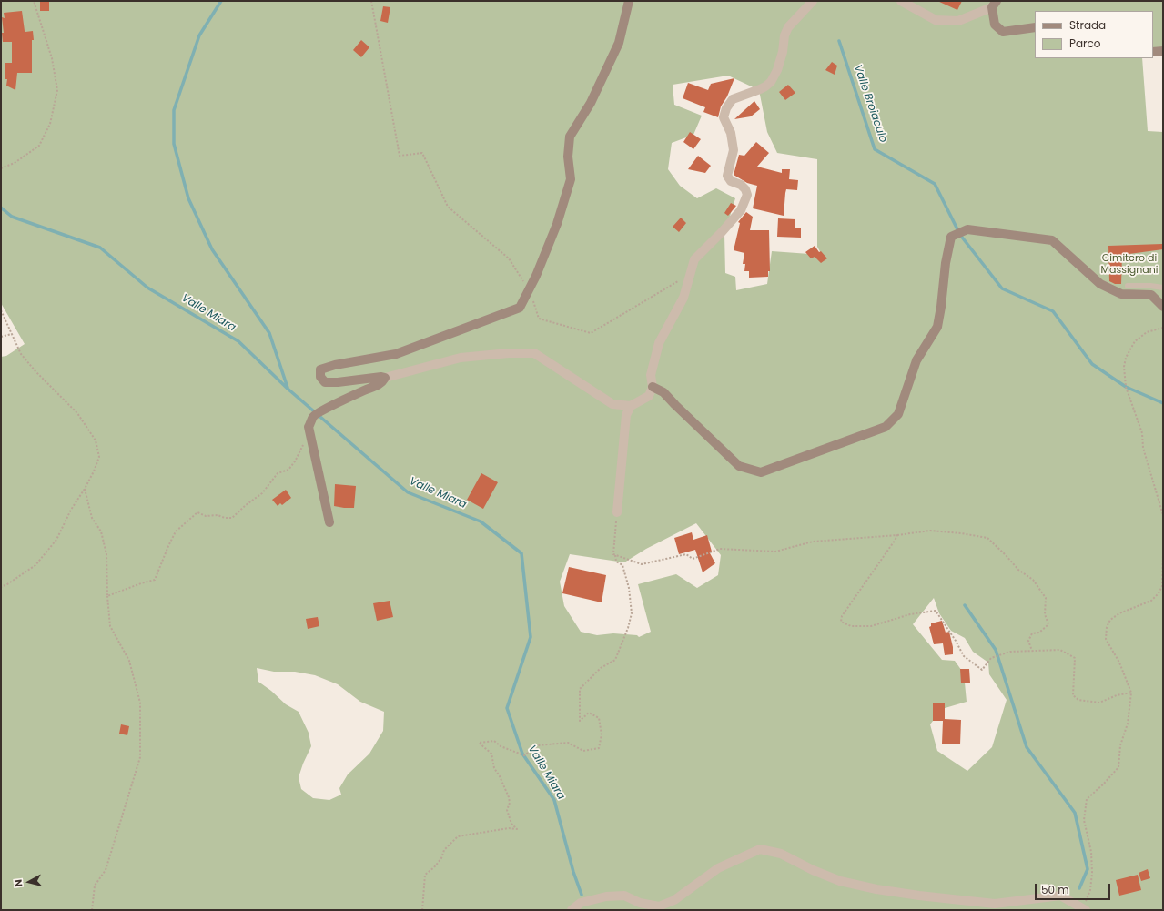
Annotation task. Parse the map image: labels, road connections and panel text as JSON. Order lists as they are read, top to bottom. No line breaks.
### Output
{"water":["Valle Broiaculo","Valle Miara"],"parks":["Cimitero di Massignani"],"legend":["Strada","Parco"],"scale_bar":"50 m","north":"left"}
